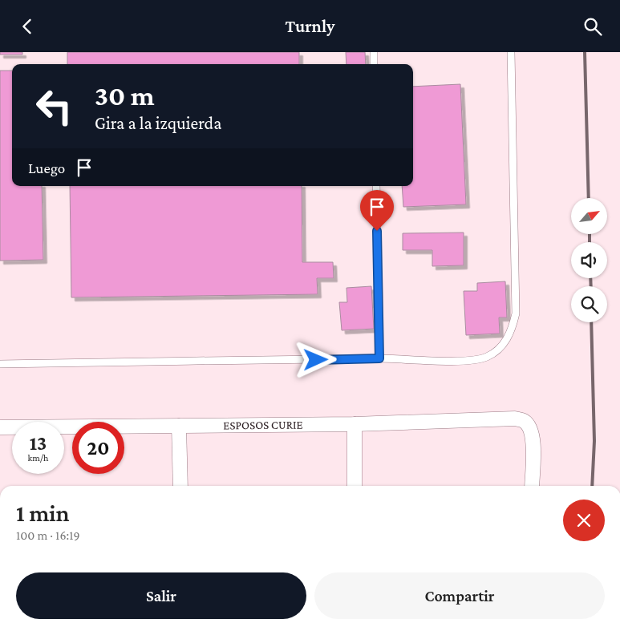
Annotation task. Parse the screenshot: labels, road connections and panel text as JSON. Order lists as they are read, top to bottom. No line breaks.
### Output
{"streets":{"street":["ESPOSOS CURIE"]},"north":"top right","page":{"header":"Turnly","turn":["30 m","Gira a la izquierda"],"then":"Luego","speed":"13 km/h","limit":"20","heading":["1 min","100 m · 16:19"],"buttons":["Salir","Compartir"]}}
